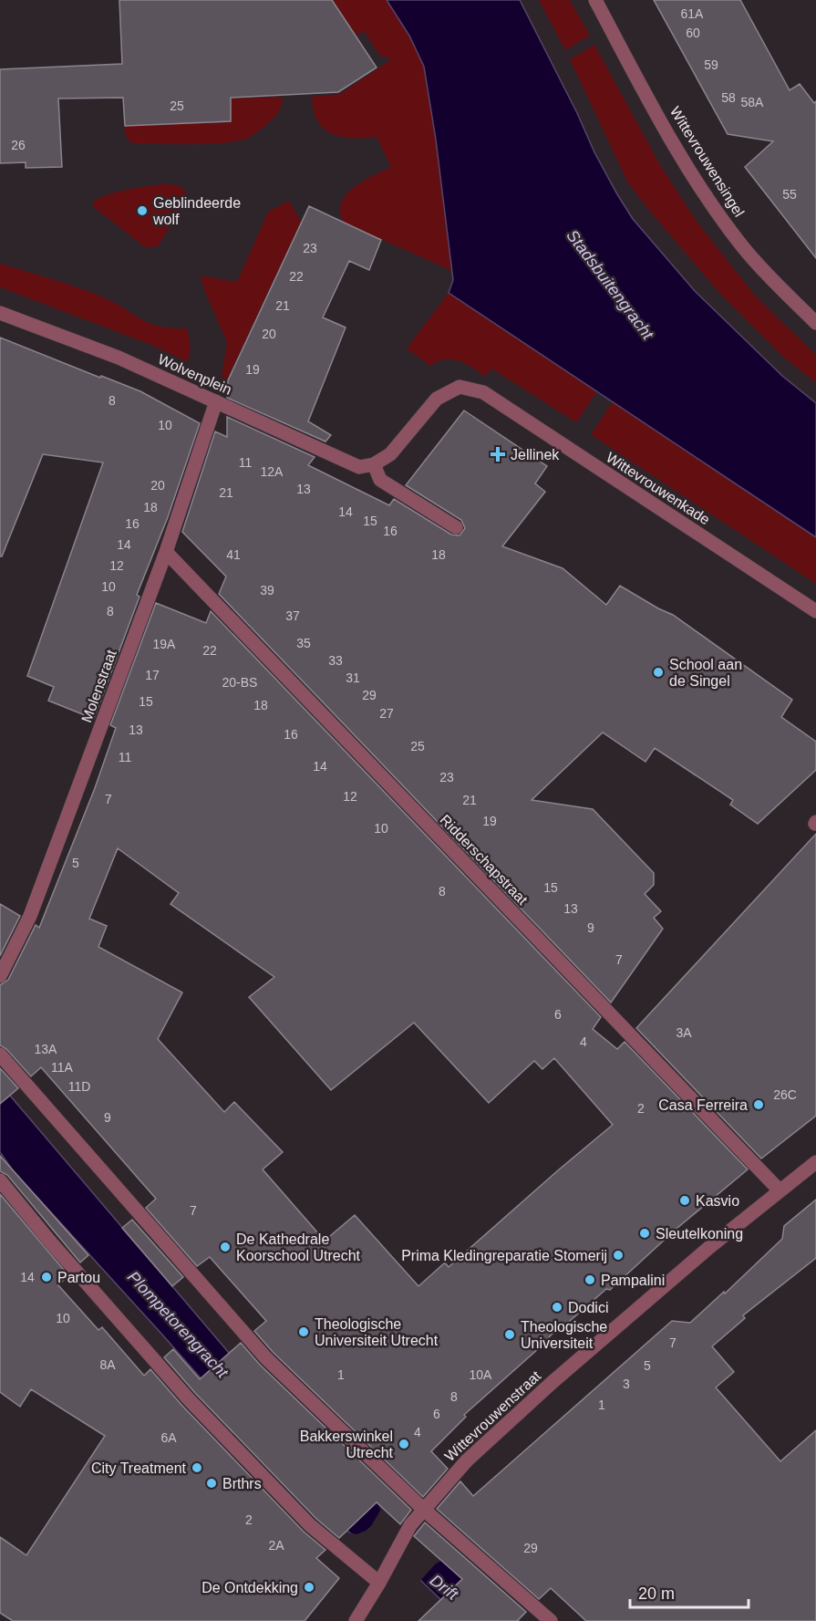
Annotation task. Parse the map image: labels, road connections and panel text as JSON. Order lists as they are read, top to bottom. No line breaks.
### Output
{"streets":{"street":["Wittevrouwensingel","Wolvenplein","Wittevrouwenkade","Molenstraat","Ridderschapstraat","Wittevrouwenstraat"]},"crossings":[["Wolvenplein","Wittevrouwenkade"],["Wolvenplein","Molenstraat"],["Molenstraat","Ridderschapstraat"],["Ridderschapstraat","Wittevrouwenstraat"]],"water":["Stadsbuitengracht","Plompetorengracht","Drift"],"places":{"other":["Geblindeerde wolf","School aan de Singel","Casa Ferreira","Kasvio","Sleutelkoning","De Kathedrale Koorschool Utrecht","Prima Kledingreparatie Stomerij","Partou","Pampalini","Dodici","Theologische Universiteit Utrecht","Theologische Universiteit","Bakkerswinkel Utrecht","City Treatment","Brthrs","De Ontdekking"],"health":["Jellinek"]},"house_numbers":["61A","60","59","58","58A","25","26","55","23","22","21","20","19","8","10","11","12A","20","13","21","18","14","15","16","16","14","41","18","12","10","39","8","37","35","19A","22","33","17","31","20-BS","29","15","18","27","13","16","25","11","14","23","12","7","21","19","10","5","15","8","13","9","7","6","3A","4","13A","11A","11D","26C","2","9","7","14","10","7","8A","5","1","10A","3","8","1","6","4","6A","2","2A","29"],"scale_bar":"20 m"}
